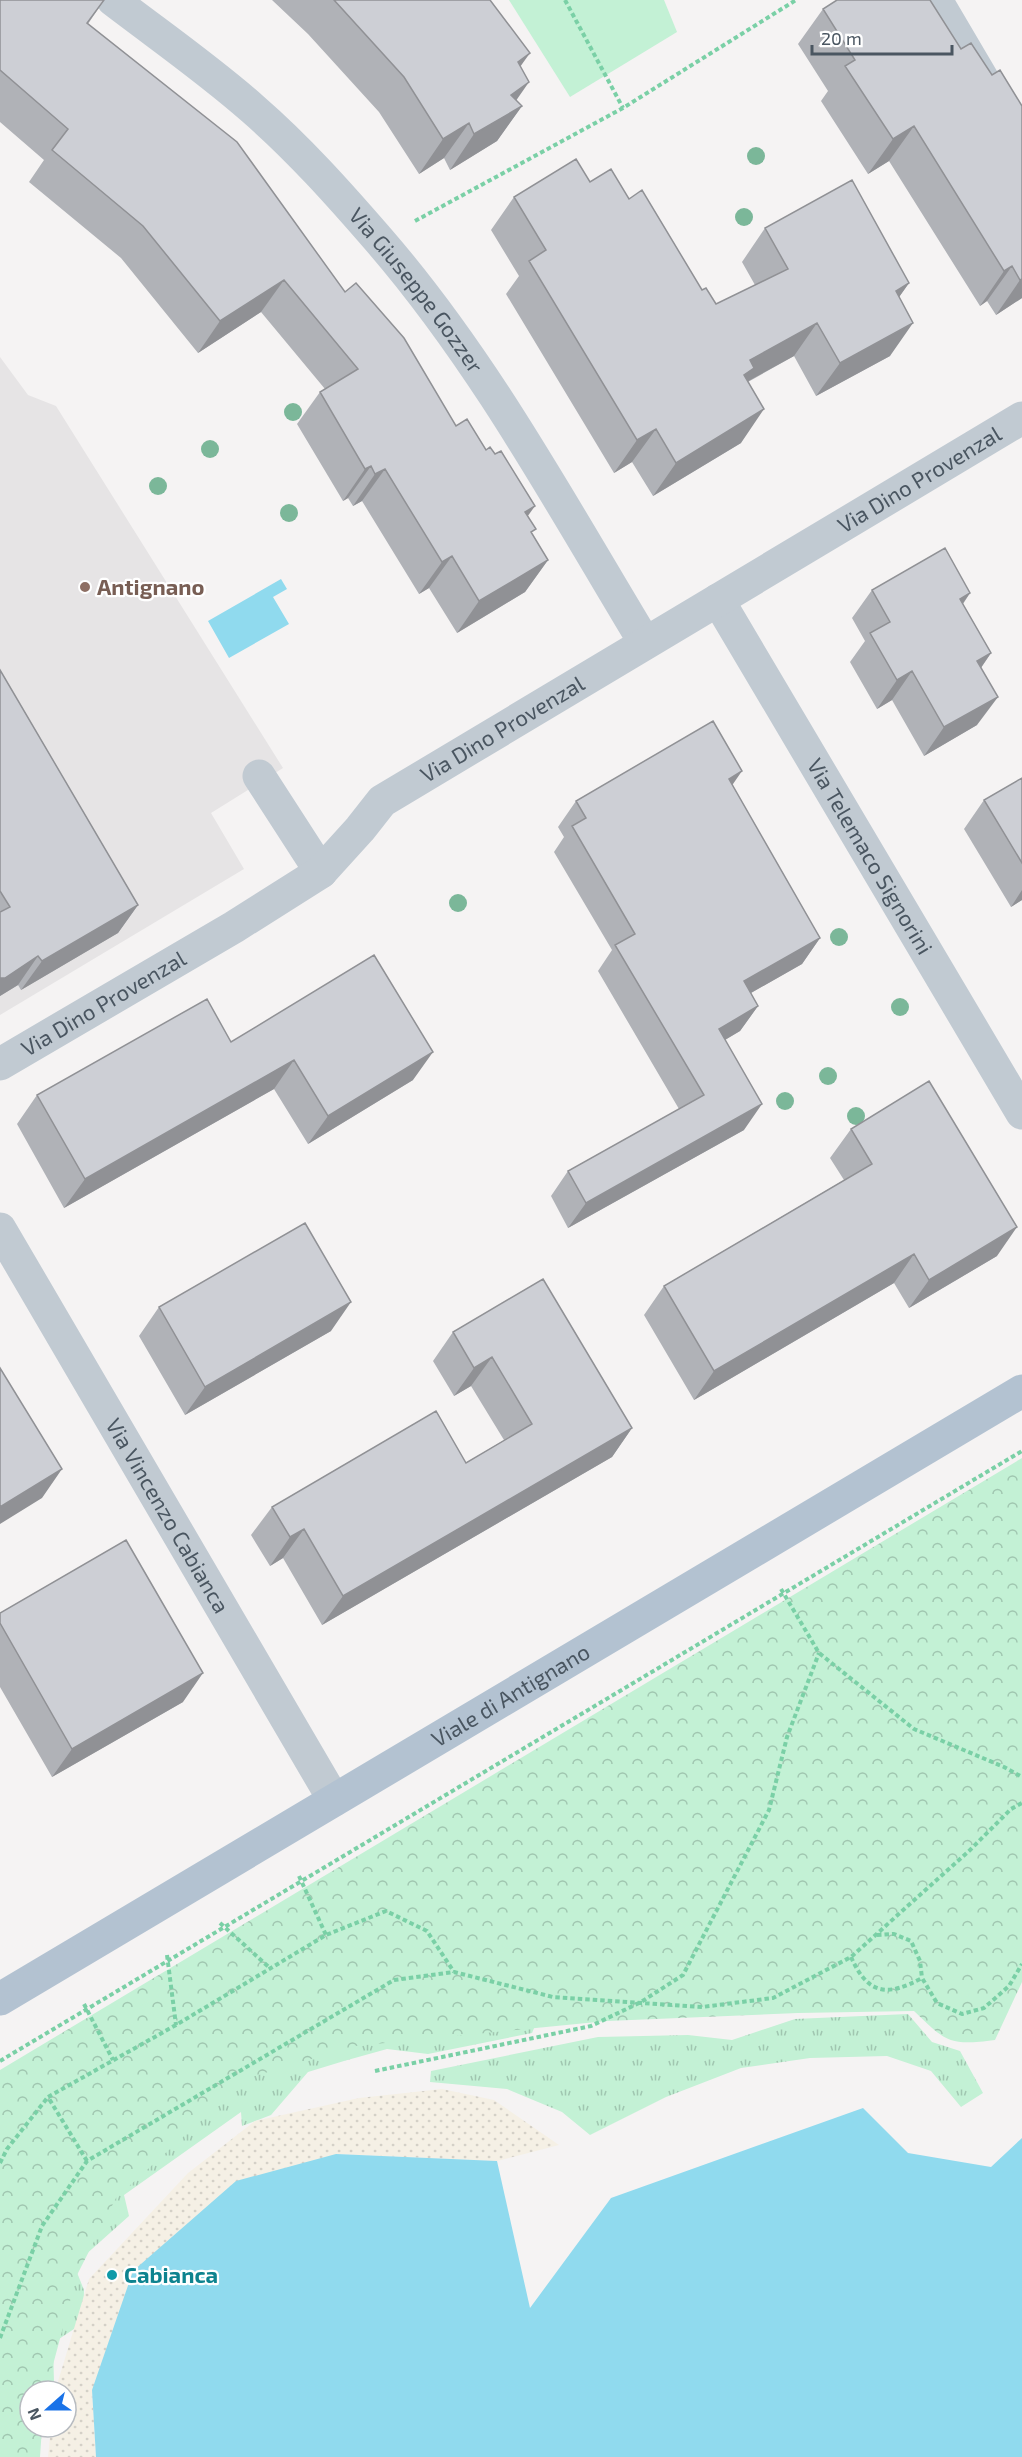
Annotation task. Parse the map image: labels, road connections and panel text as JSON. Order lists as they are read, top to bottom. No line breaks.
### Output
{"streets":{"main road":["Viale di Antignano"],"street":["Via Giuseppe Gozzer","Via Dino Provenzal","Via Telemaco Signorini","Via Vincenzo Cabianca"]},"crossings":[["Via Giuseppe Gozzer","Via Dino Provenzal"],["Via Dino Provenzal","Via Telemaco Signorini"],["Via Vincenzo Cabianca","Viale di Antignano"]],"places":["Antignano","Cabianca"],"scale_bar":"20 m","north":"left"}
